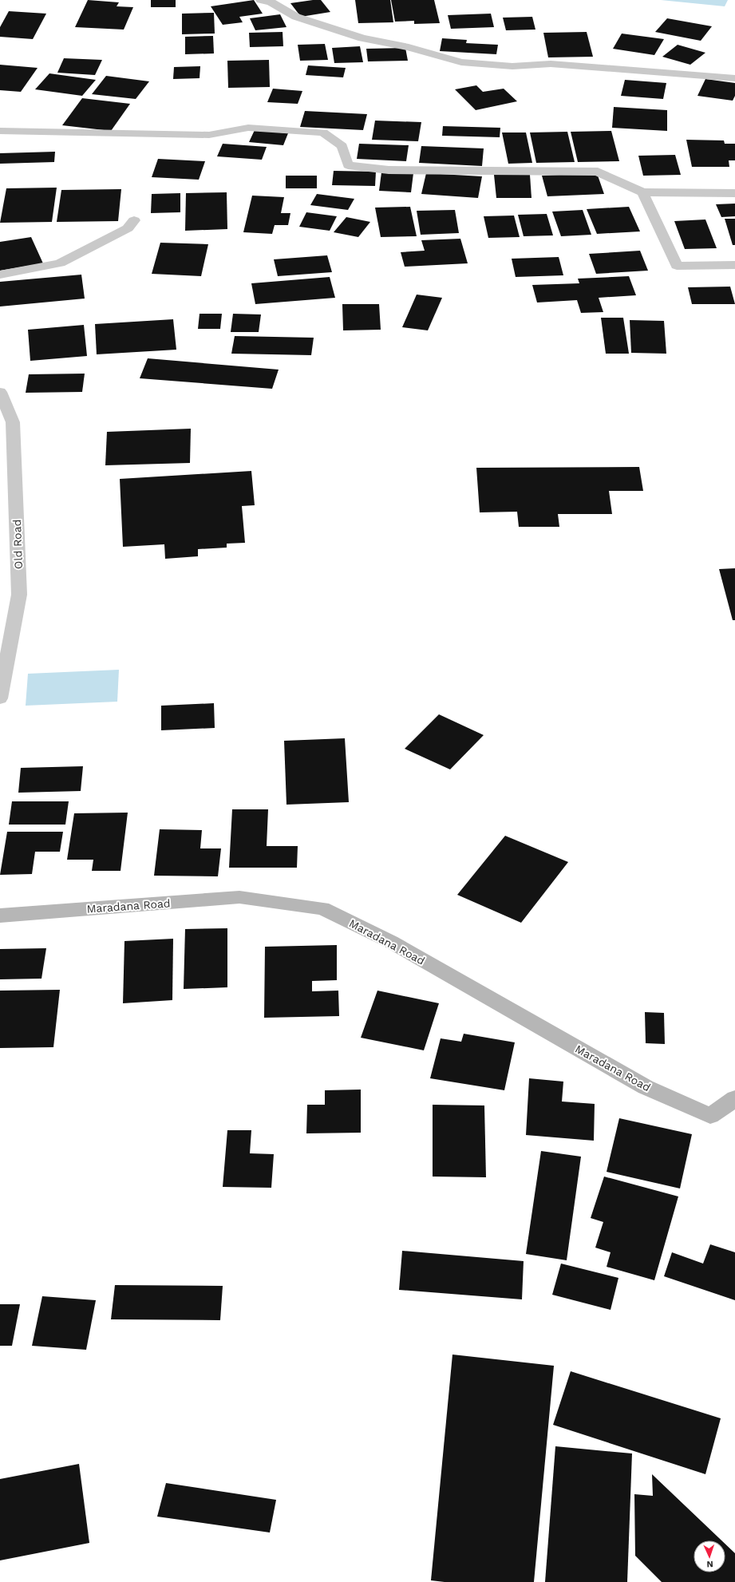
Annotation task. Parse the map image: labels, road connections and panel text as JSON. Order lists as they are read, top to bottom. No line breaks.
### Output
{"streets":{"street":["Old Road","Maradana Road"]},"north":"bottom"}
